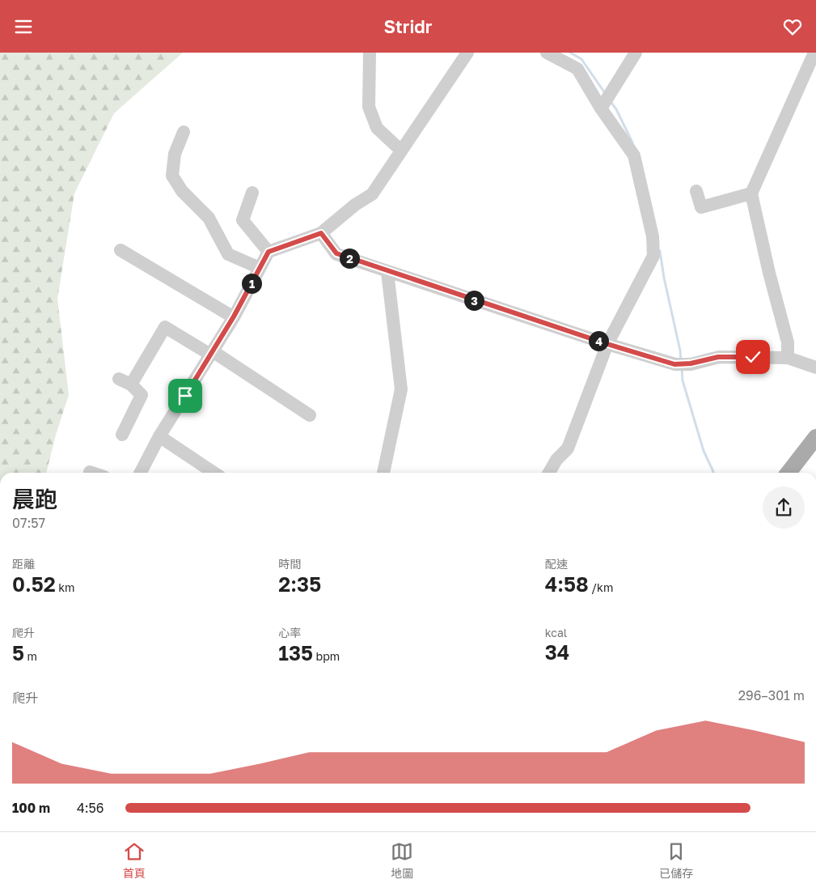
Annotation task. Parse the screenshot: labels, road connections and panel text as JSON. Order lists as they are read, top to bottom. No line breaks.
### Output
{"page":{"header":"Stridr","pins":["2","1","3","4"],"heading":["晨跑","07:57"],"stats":[["距離","0.52 km"],["時間","2:35"],["配速","4:58 /km"],["爬升","5 m"],["心率","135 bpm"],["kcal","34"]],"chart":["爬升","296–301 m"],"list":[{"name":"100 m","note":"4:56"}],"tabs":["首頁","地圖","已儲存"]}}
